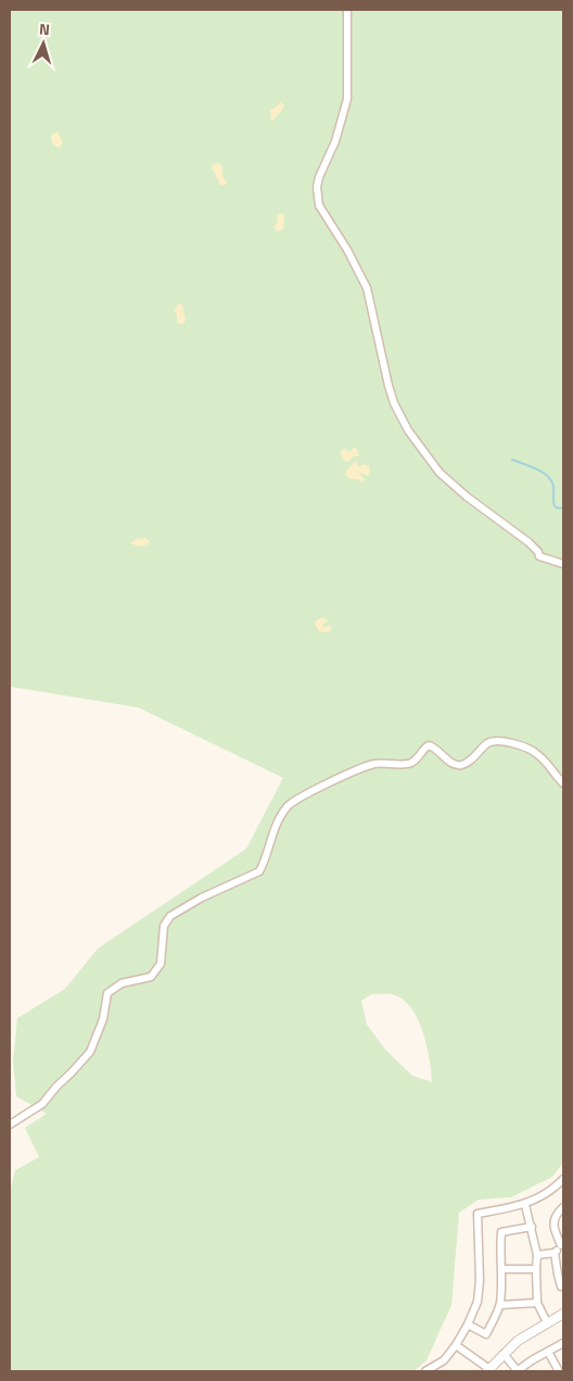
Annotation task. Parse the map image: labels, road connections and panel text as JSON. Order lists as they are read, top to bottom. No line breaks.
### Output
{"north":"top"}
